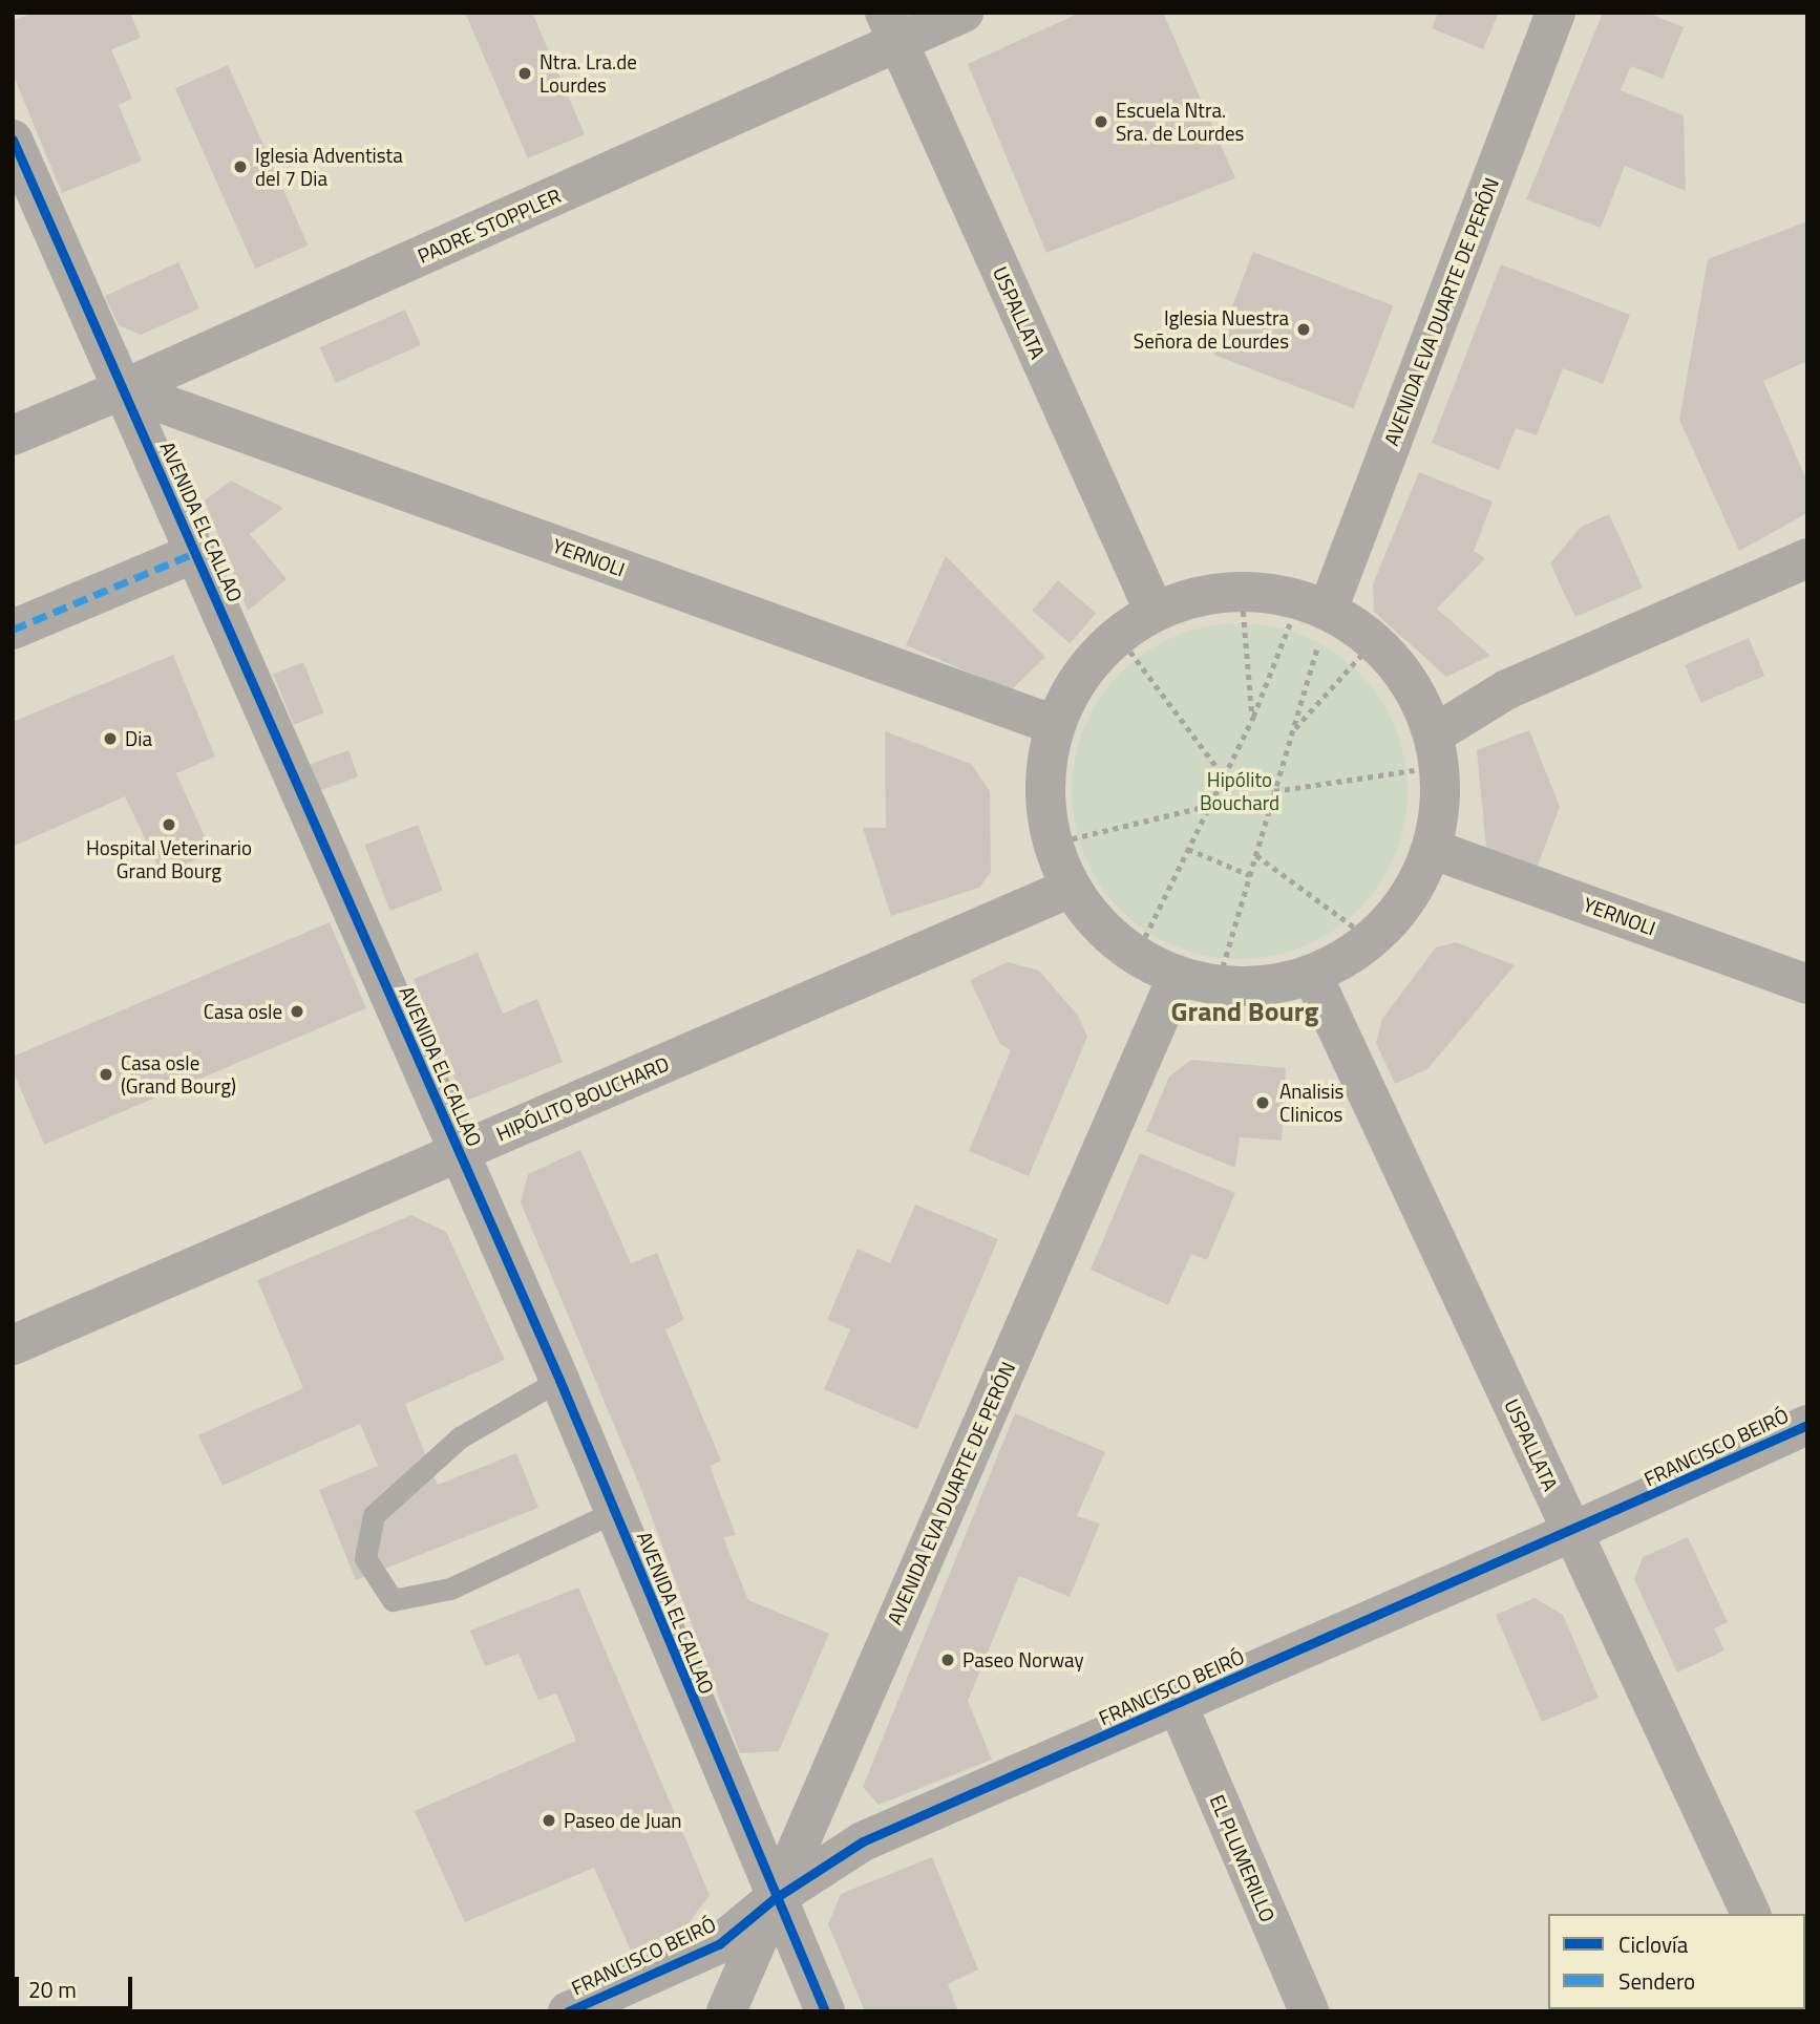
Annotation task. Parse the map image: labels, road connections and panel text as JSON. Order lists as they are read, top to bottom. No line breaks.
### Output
{"streets":{"street":["PADRE STOPPLER","AVENIDA EVA DUARTE DE PERÓN","USPALLATA","AVENIDA EL CALLAO","YERNOLI","HIPÓLITO BOUCHARD","FRANCISCO BEIRÓ","EL PLUMERILLO"]},"crossings":[["PADRE STOPPLER","USPALLATA"],["PADRE STOPPLER","AVENIDA EL CALLAO"],["PADRE STOPPLER","YERNOLI"],["AVENIDA EVA DUARTE DE PERÓN","AVENIDA EL CALLAO"],["AVENIDA EVA DUARTE DE PERÓN","FRANCISCO BEIRÓ"],["USPALLATA","FRANCISCO BEIRÓ"],["AVENIDA EL CALLAO","YERNOLI"],["AVENIDA EL CALLAO","HIPÓLITO BOUCHARD"],["AVENIDA EL CALLAO","FRANCISCO BEIRÓ"],["FRANCISCO BEIRÓ","EL PLUMERILLO"]],"districts":["Grand Bourg"],"parks":["Hipólito Bouchard"],"places":["Ntra. Lra.de Lourdes","Escuela Ntra. Sra. de Lourdes","Iglesia Adventista del 7 Dia","Iglesia Nuestra Señora de Lourdes","Dia","Hospital Veterinario Grand Bourg","Casa osle","Casa osle (Grand Bourg)","Analisis Clinicos","Paseo Norway","Paseo de Juan"],"legend":["Ciclovía","Sendero"],"scale_bar":"20 m"}
